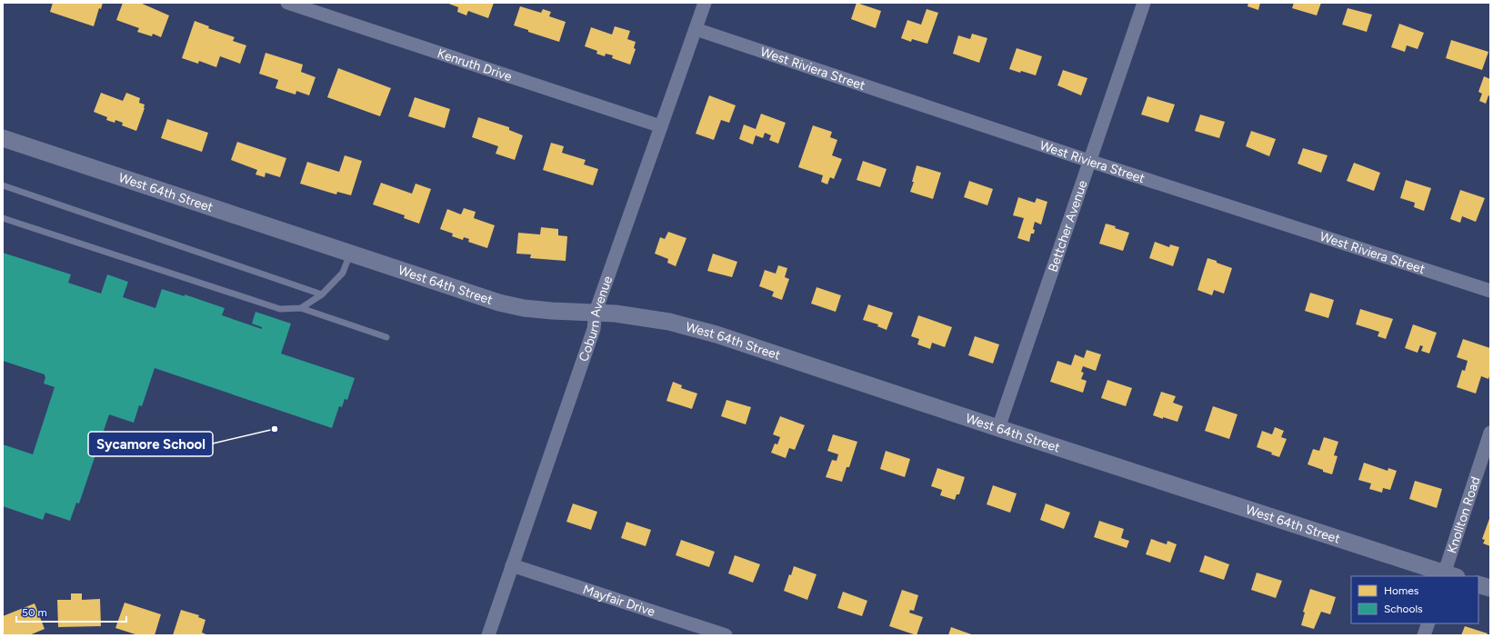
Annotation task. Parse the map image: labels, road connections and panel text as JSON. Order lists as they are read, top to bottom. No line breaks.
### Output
{"streets":{"street":["Kenruth Drive","West Riviera Street","West 64th Street","Bettcher Avenue","Coburn Avenue","Knollton Road","Mayfair Drive"]},"crossings":[["Kenruth Drive","Coburn Avenue"],["West Riviera Street","Bettcher Avenue"],["West Riviera Street","Coburn Avenue"],["West 64th Street","Bettcher Avenue"],["West 64th Street","Coburn Avenue"],["West 64th Street","Knollton Road"],["Coburn Avenue","Mayfair Drive"]],"places":["Sycamore School"],"legend":["Homes","Schools"],"scale_bar":"50 m"}
